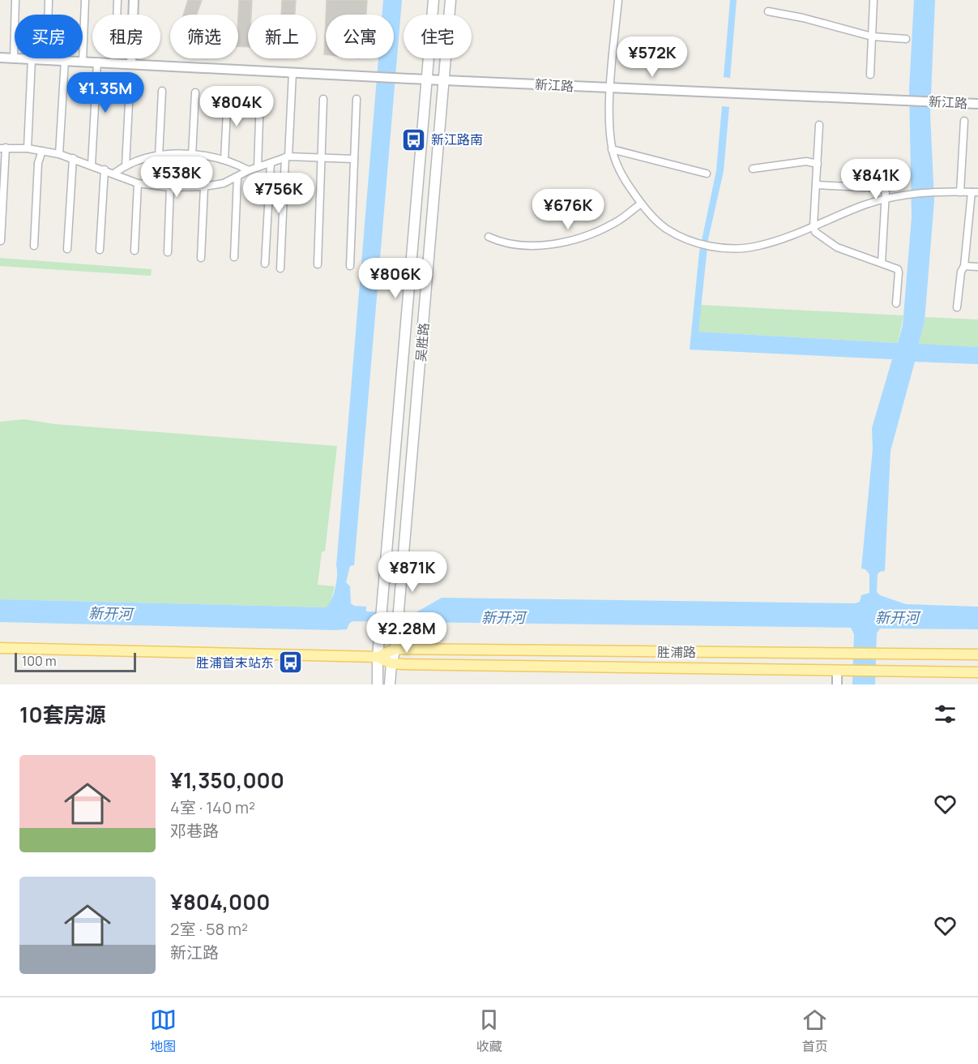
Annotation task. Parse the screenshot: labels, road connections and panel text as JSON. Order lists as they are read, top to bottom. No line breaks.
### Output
{"streets":{"main road":["吴胜路","胜浦路"],"street":["新江路"]},"crossings":[["新江路","吴胜路"],["吴胜路","胜浦路"]],"water":["新开河"],"places":{"bus stop":["新江路南","胜浦首末站东"]},"scale_bar":"100 m","page":{"chip":["买房","租房","筛选","新上","公寓","住宅"],"price":["¥572K","¥1.35M","¥804K","¥538K","¥841K","¥756K","¥676K","¥806K","¥871K","¥2.28M"],"scale":"100 m","heading":"10套房源","list":[{"name":"¥1,350,000","note":"4室 · 140 m² · 邓巷路"},{"name":"¥804,000","note":"2室 · 58 m² · 新江路"}],"tabs":["地图","收藏","首页"]}}
